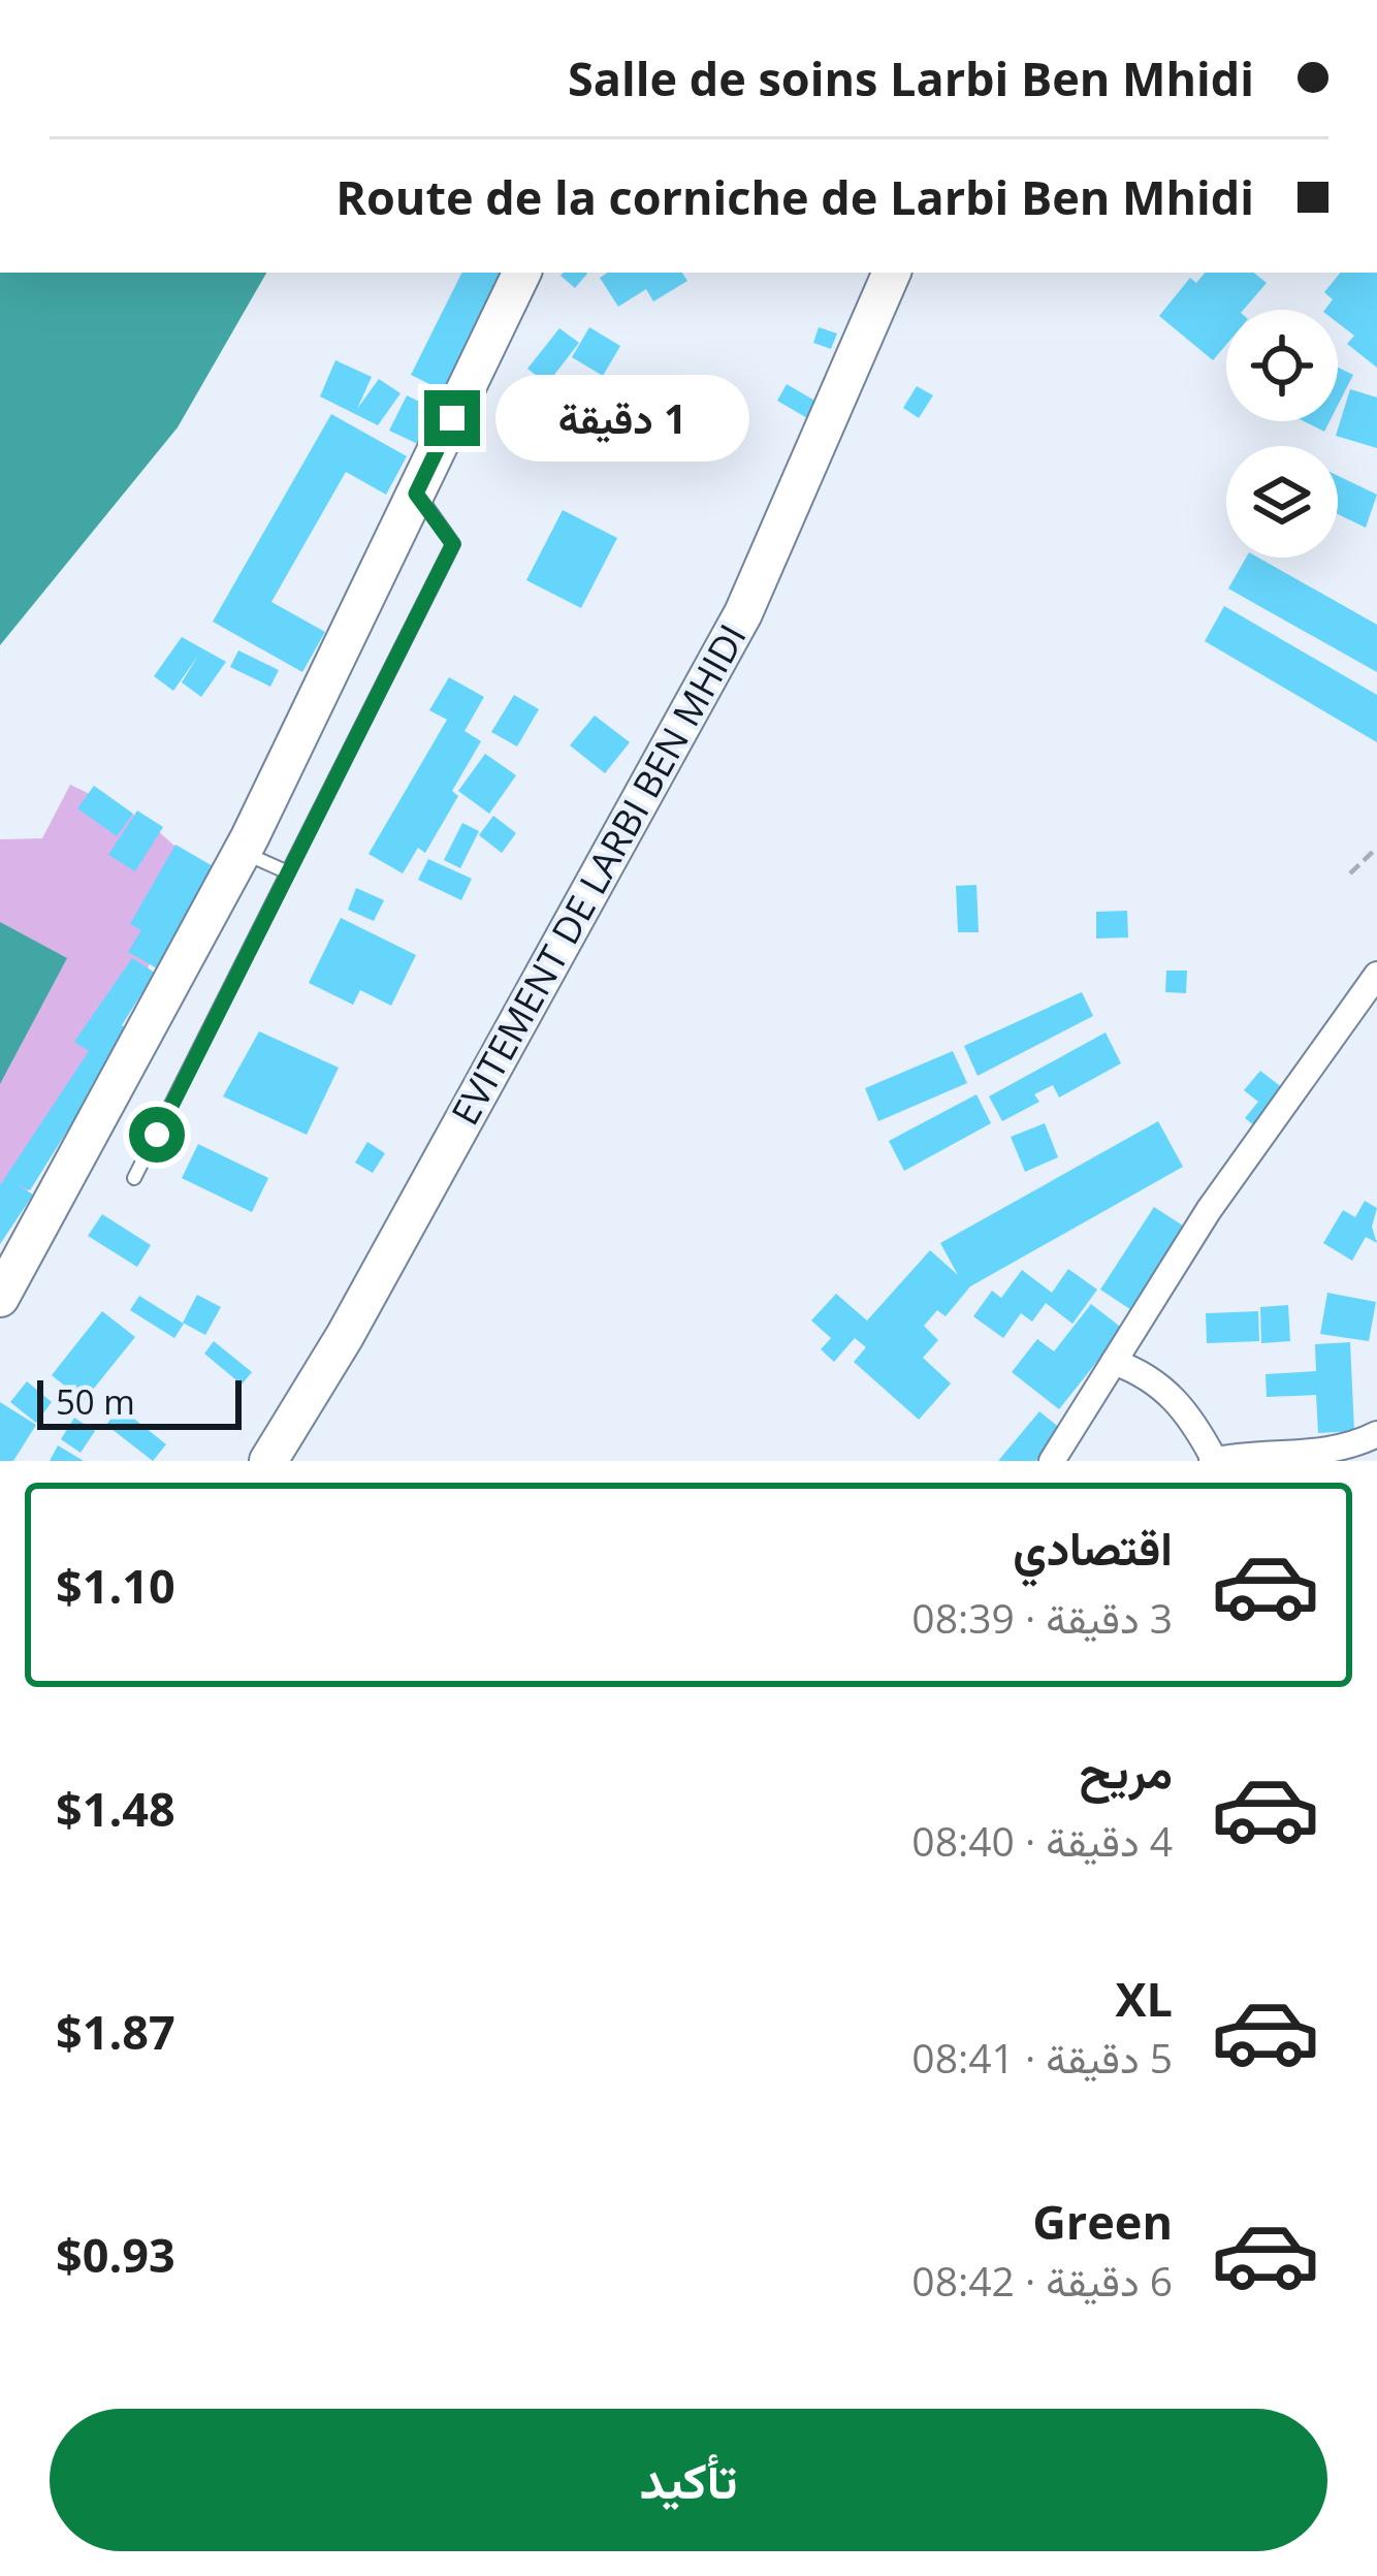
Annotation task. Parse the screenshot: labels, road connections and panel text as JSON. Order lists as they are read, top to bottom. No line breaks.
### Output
{"streets":{"street":["EVITEMENT DE LARBI BEN MHIDI"]},"scale_bar":"50 m","page":{"banner":["Salle de soins Larbi Ben Mhidi","Route de la corniche de Larbi Ben Mhidi"],"bubble":"1 دقيقة","scale":"50 m","list":[{"name":"اقتصادي","note":"3 دقيقة · 08:39","value":"$1.10"},{"name":"مريح","note":"4 دقيقة · 08:40","value":"$1.48"},{"name":"XL","note":"5 دقيقة · 08:41","value":"$1.87"},{"name":"Green","note":"6 دقيقة · 08:42","value":"$0.93"}],"buttons":"تأكيد"}}
